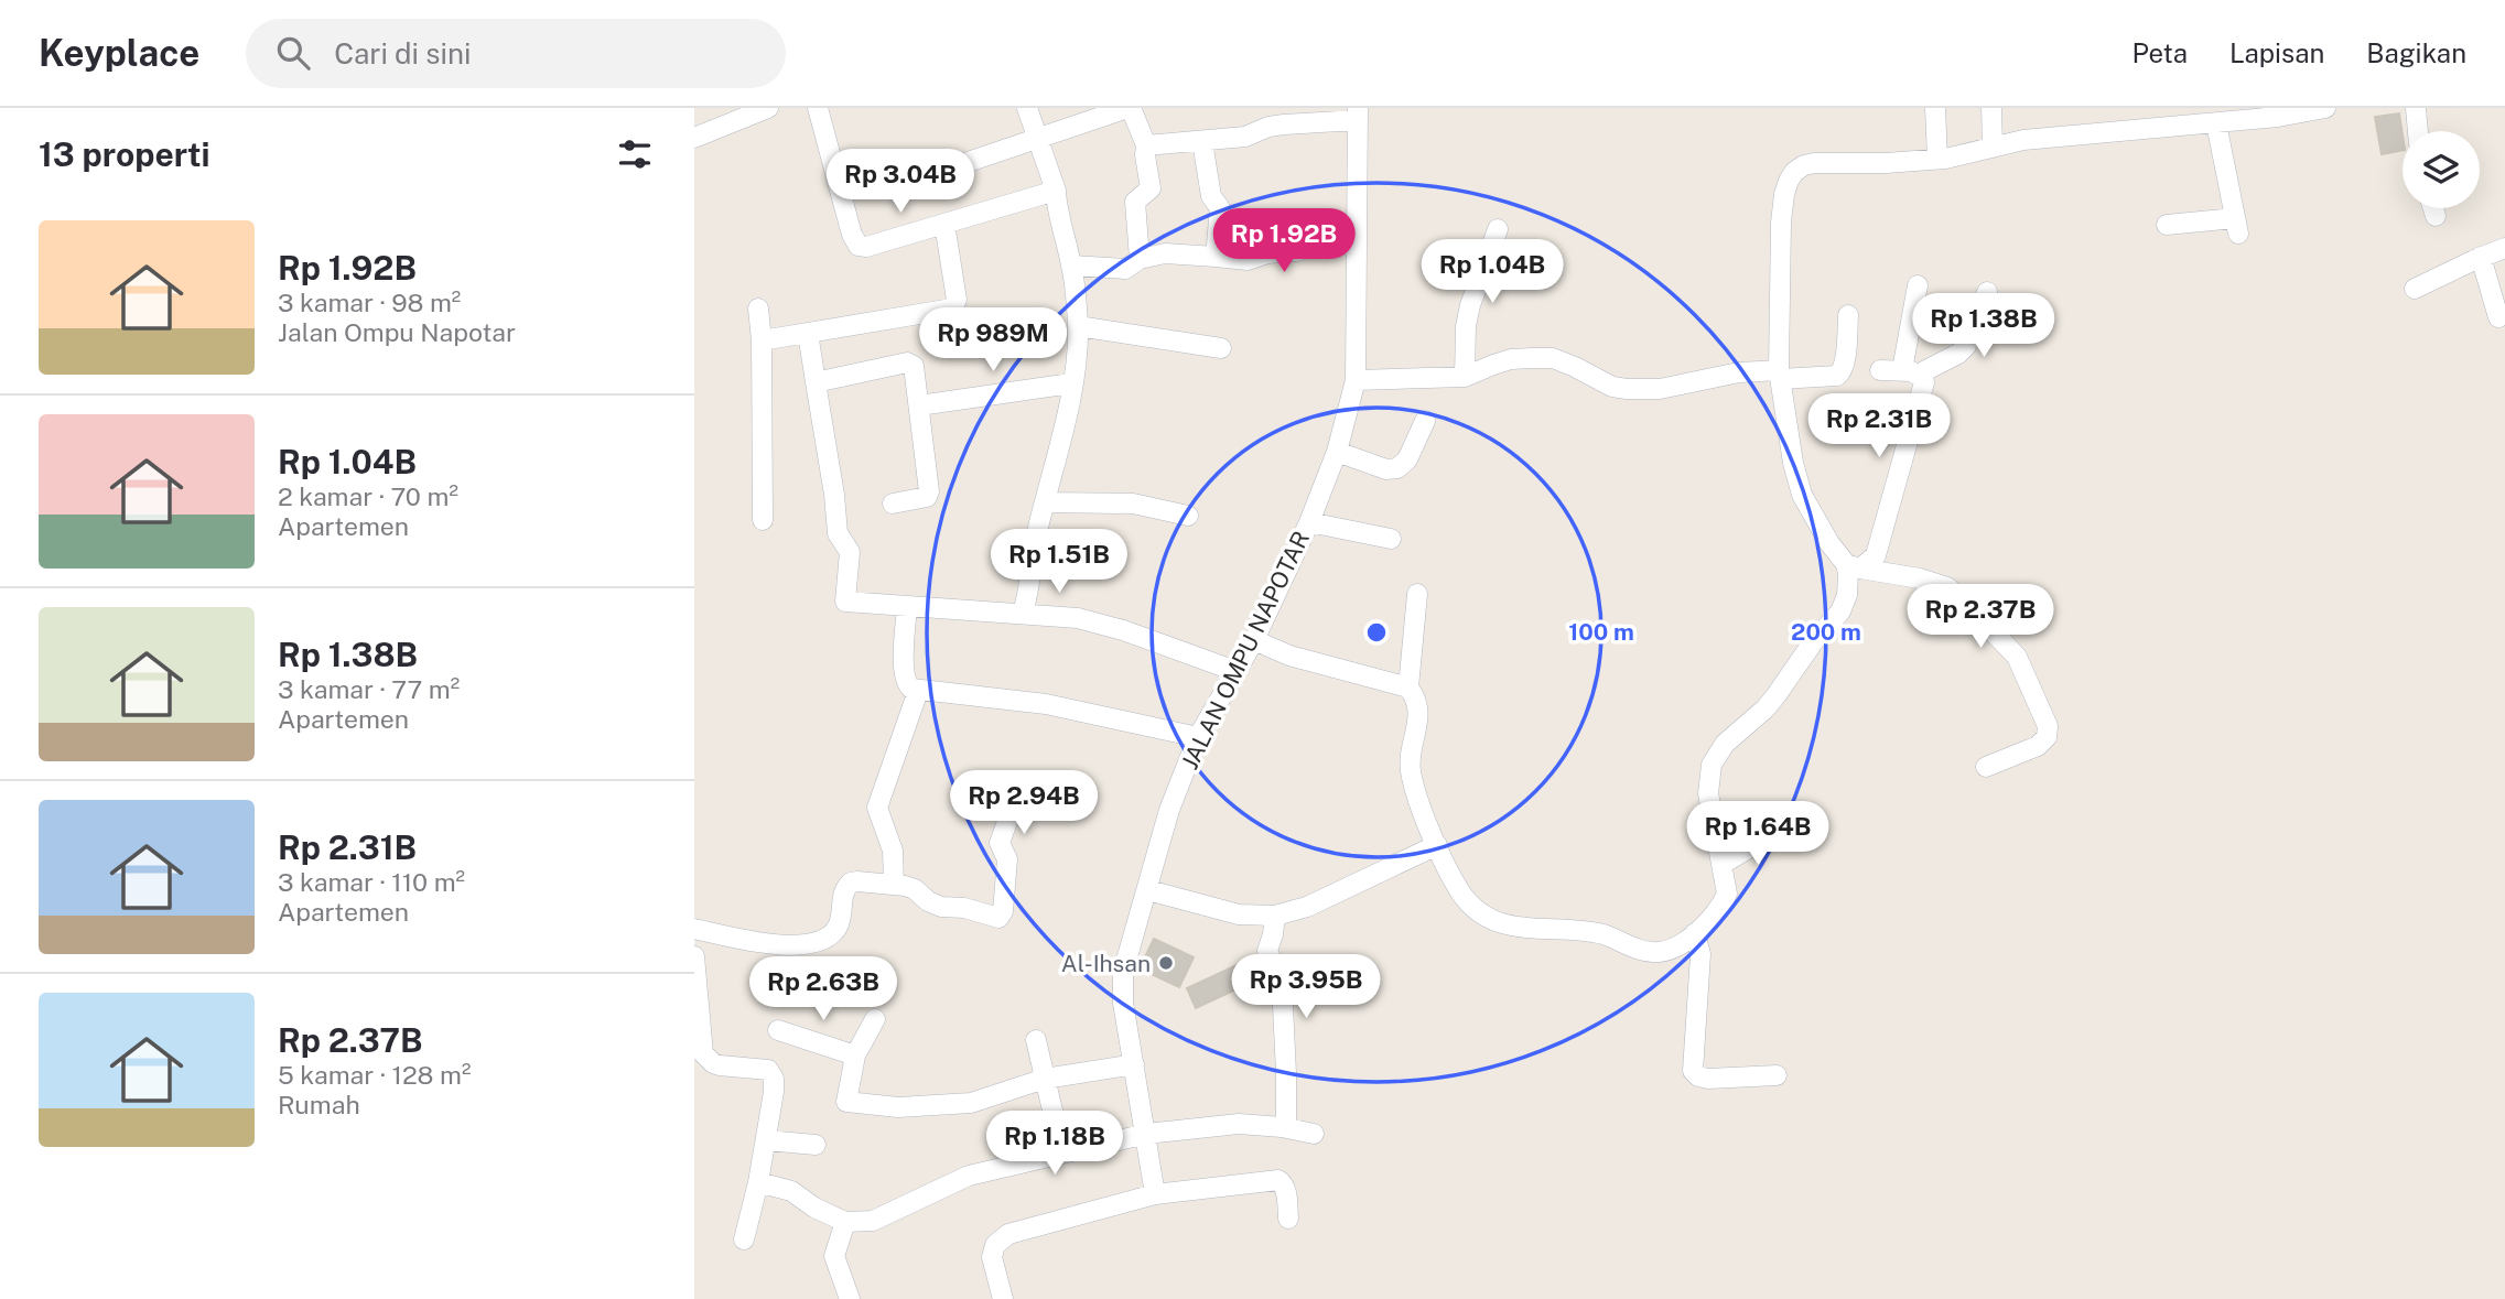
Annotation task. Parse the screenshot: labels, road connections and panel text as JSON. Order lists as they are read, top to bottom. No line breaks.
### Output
{"streets":{"street":["JALAN OMPU NAPOTAR"]},"places":["Al-Ihsan"],"page":{"header":"Keyplace","search":"Cari di sini","nav":["Peta","Lapisan","Bagikan"],"heading":"13 properti","price":["Rp 3.04B","Rp 1.92B","Rp 1.04B","Rp 1.38B","Rp 989M","Rp 2.31B","Rp 1.51B","Rp 2.37B","Rp 2.94B","Rp 1.64B","Rp 3.95B","Rp 2.63B","Rp 1.18B"],"list":[{"name":"Rp 1.92B","note":"3 kamar · 98 m² · Jalan Ompu Napotar"},{"name":"Rp 1.04B","note":"2 kamar · 70 m² · Apartemen"},{"name":"Rp 1.38B","note":"3 kamar · 77 m² · Apartemen"},{"name":"Rp 2.31B","note":"3 kamar · 110 m² · Apartemen"},{"name":"Rp 2.37B","note":"5 kamar · 128 m² · Rumah"}]},"rings":["100 m","200 m"]}
